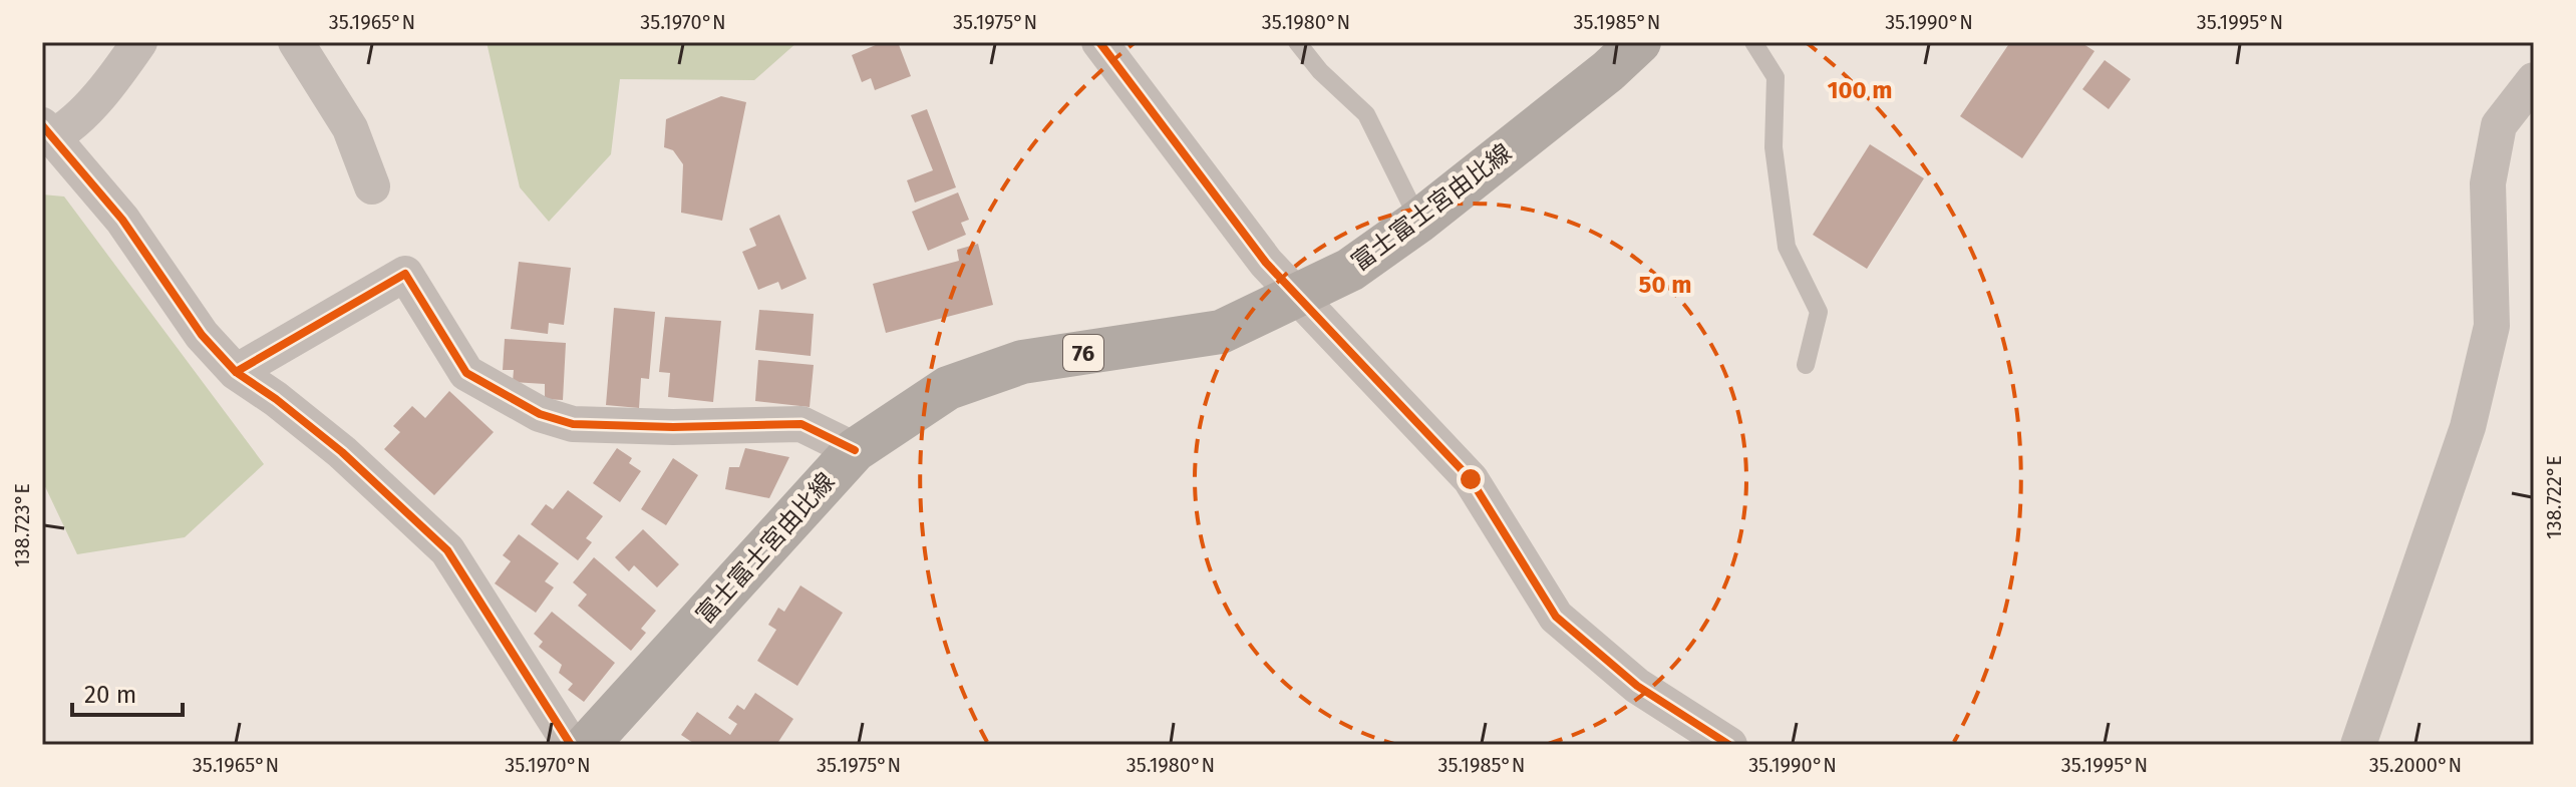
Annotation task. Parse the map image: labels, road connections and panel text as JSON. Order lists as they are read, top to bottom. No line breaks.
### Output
{"streets":{"main road":["富士富士宮由比線","76"]},"scale_bar":"20 m","coordinates":["35.1965°N","35.1970°N","35.1975°N","35.1980°N","35.1985°N","35.1990°N","35.1995°N","138.722°E","138.723°E","35.2000°N"],"rings":["100 m","50 m"]}
